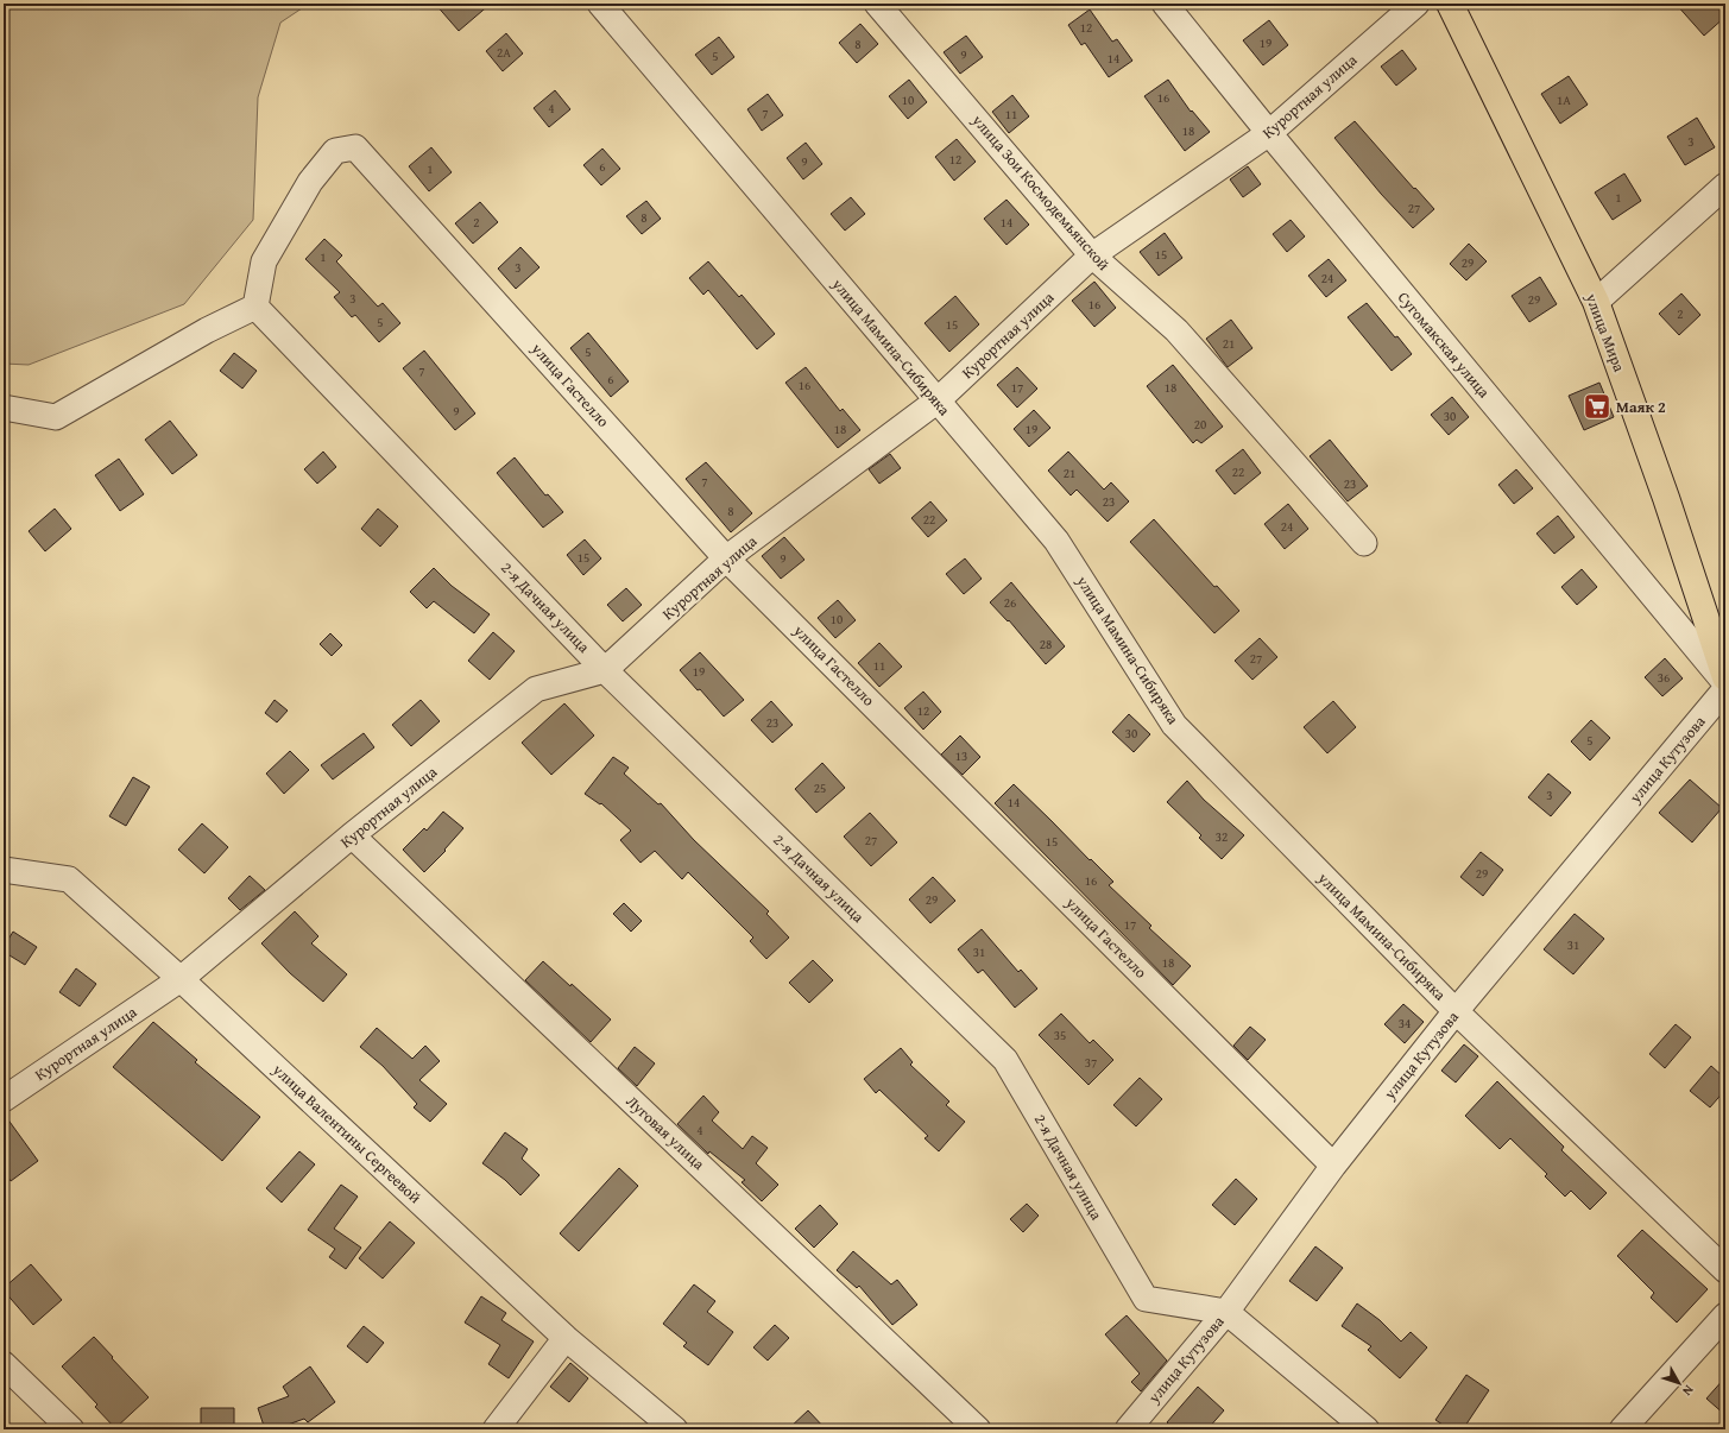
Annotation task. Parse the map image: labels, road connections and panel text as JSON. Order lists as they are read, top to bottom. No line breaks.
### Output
{"streets":{"main road":["улица Мира"],"street":["Курортная улица","улица Зои Космодемьянской","Сугомакская улица","улица Мамина-Сибиряка","улица Гастелло","2-я Дачная улица","улица Кутузова","Луговая улица","улица Валентины Сергеевой"]},"crossings":[["Курортная улица","улица Зои Космодемьянской"],["Курортная улица","Сугомакская улица"],["Курортная улица","улица Мамина-Сибиряка"],["Курортная улица","улица Гастелло"],["Курортная улица","2-я Дачная улица"],["Курортная улица","Луговая улица"],["Курортная улица","улица Валентины Сергеевой"],["улица Мамина-Сибиряка","улица Кутузова"],["улица Гастелло","2-я Дачная улица"],["улица Гастелло","улица Кутузова"],["2-я Дачная улица","улица Кутузова"]],"places":{"supermarket":["Маяк 2"]},"house_numbers":["12","19","8","2А","9","5","14","16","10","1А","4","7","11","18","3","12","9","6","1","1","27","8","2","14","15","1","29","3","24","3","29","16","2","5","15","21","5","7","6","16","17","18","9","30","20","18","19","22","21","7","23","23","8","22","24","15","9","26","10","28","27","11","19","36","12","23","30","5","13","25","3","14","32","27","15","29","16","29","17","31","31","18","34","35","37","4"],"north":"bottom right"}
